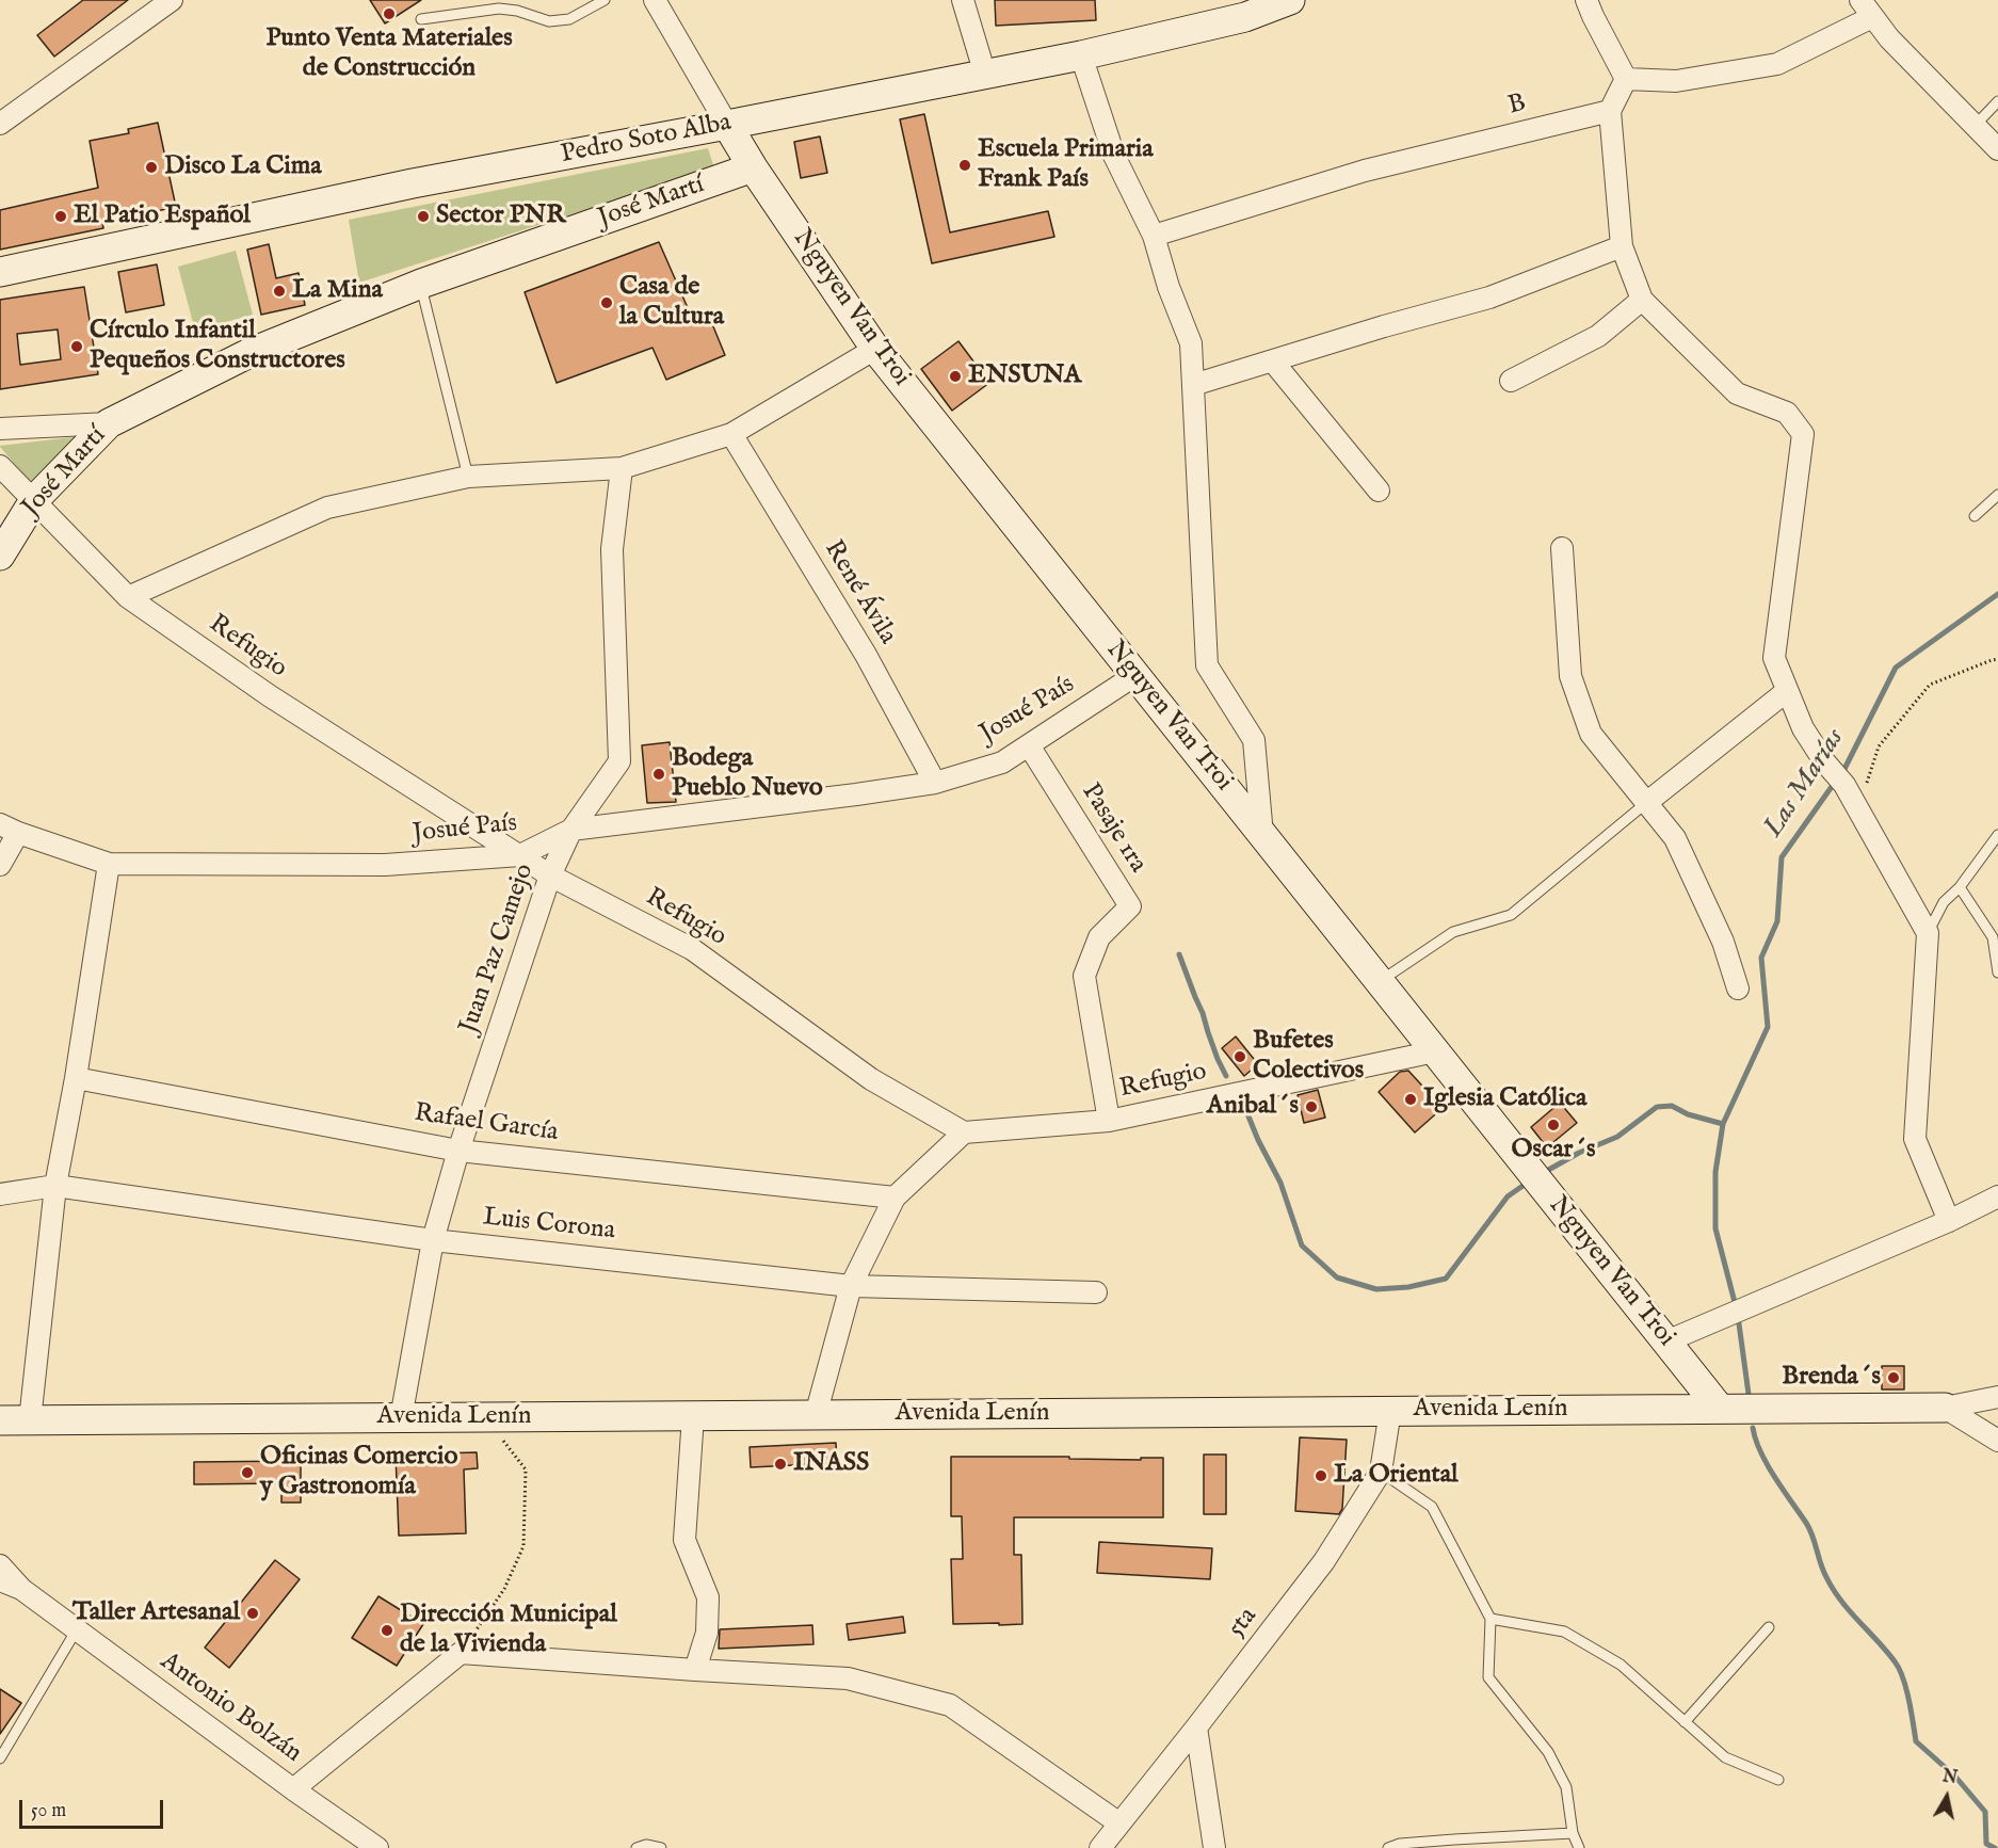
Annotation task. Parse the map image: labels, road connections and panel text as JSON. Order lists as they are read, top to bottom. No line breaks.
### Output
{"streets":{"street":["B","Pedro Soto Alba","José Martí","Nguyen Van Troi","René Ávila","Refugio","Josué País","Pasaje 1ra","Juan Paz Camejo","Rafael García","Luis Corona","Avenida Lenín","5ta","Antonio Bolzán"]},"crossings":[["Pedro Soto Alba","Nguyen Van Troi"],["José Martí","Nguyen Van Troi"],["José Martí","Refugio"],["Nguyen Van Troi","Refugio"],["Nguyen Van Troi","Josué País"],["Nguyen Van Troi","Avenida Lenín"],["René Ávila","Josué País"],["Refugio","Josué País"],["Refugio","Pasaje 1ra"],["Refugio","Juan Paz Camejo"],["Josué País","Pasaje 1ra"],["Josué País","Juan Paz Camejo"],["Juan Paz Camejo","Rafael García"],["Juan Paz Camejo","Luis Corona"],["Juan Paz Camejo","Avenida Lenín"],["Avenida Lenín","5ta"]],"water":["Las Marías"],"places":["Punto Venta Materiales de Construcción","Escuela Primaria Frank País","Disco La Cima","El Patio Español","Sector PNR","La Mina","Casa de la Cultura","Círculo Infantil Pequeños Constructores","ENSUNA","Bodega Pueblo Nuevo","Bufetes Colectivos","Iglesia Católica","Anibal´s","Oscar´s","Brenda´s","INASS","Oficinas Comercio y Gastronomía","La Oriental","Taller Artesanal","Dirección Municipal de la Vivienda"],"scale_bar":"50 m","north":"top"}
